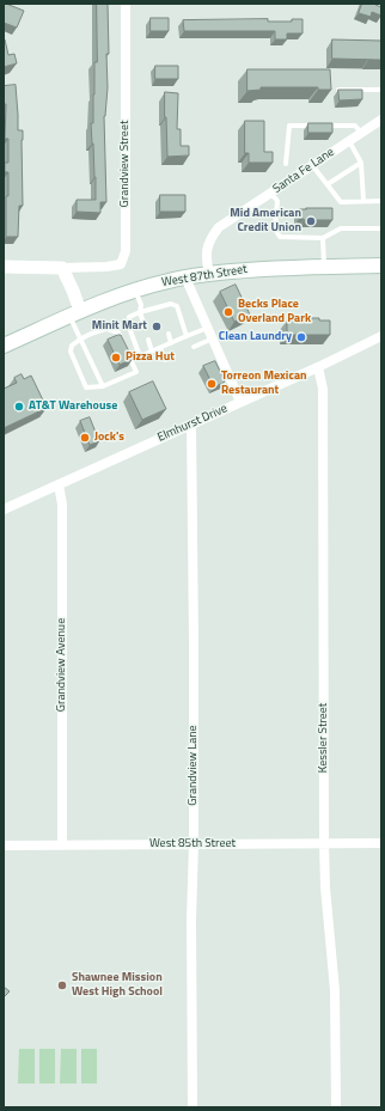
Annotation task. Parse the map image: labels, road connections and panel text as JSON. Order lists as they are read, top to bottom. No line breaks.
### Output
{"streets":{"main road":["West 87th Street"],"street":["Grandview Street","Santa Fe Lane","Elmhurst Drive","Grandview Avenue","Kessler Street","Grandview Lane","West 85th Street"]},"crossings":[["Santa Fe Lane","West 87th Street"],["Elmhurst Drive","Grandview Avenue"],["Elmhurst Drive","Kessler Street"],["Elmhurst Drive","Grandview Lane"],["Grandview Avenue","West 85th Street"],["Kessler Street","West 85th Street"],["Grandview Lane","West 85th Street"]],"places":["Mid American Credit Union","Becks Place Overland Park","Minit Mart","Clean Laundry","Pizza Hut","Torreon Mexican Restaurant","AT&T Warehouse","Jock's","Shawnee Mission West High School"]}
